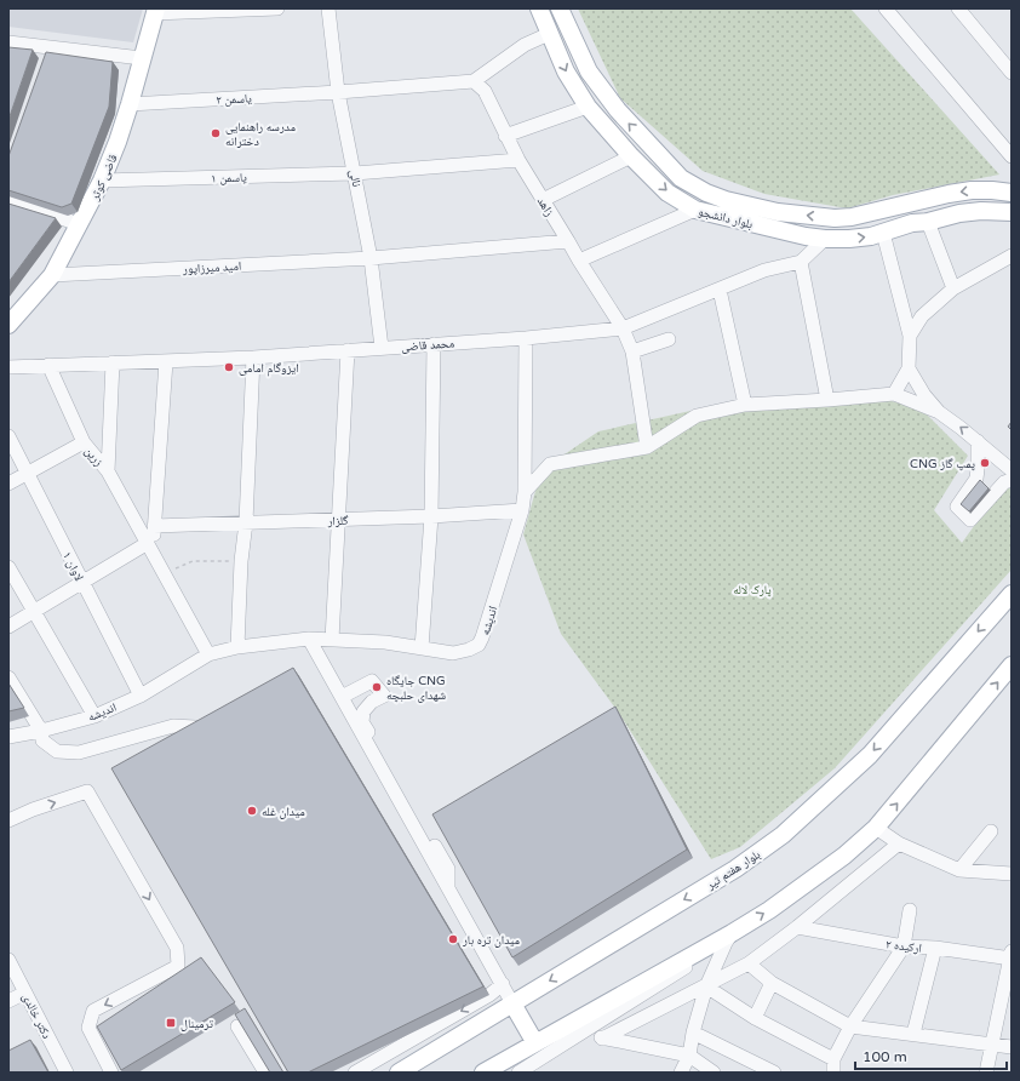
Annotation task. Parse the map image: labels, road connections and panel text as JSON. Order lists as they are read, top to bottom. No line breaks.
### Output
{"streets":{"main road":["قاضی کوثر","بلوار دانشجو","بلوار هفتم تیر"],"street":["یاسمن ۲","یاسمن ۱","نالی","زاهد","امید میرزاپور","محمد قاضی","زرین","گلزار","لاوان ۱","اندیشه","ارکیده ۲","دکتر خالدی"]},"crossings":[["یاسمن ۲","قاضی کوثر"],["یاسمن ۲","نالی"],["یاسمن ۲","زاهد"],["قاضی کوثر","یاسمن ۱"],["قاضی کوثر","امید میرزاپور"],["یاسمن ۱","نالی"],["یاسمن ۱","زاهد"],["نالی","امید میرزاپور"],["نالی","محمد قاضی"],["زاهد","امید میرزاپور"],["زاهد","محمد قاضی"],["بلوار دانشجو","محمد قاضی"],["محمد قاضی","زرین"],["محمد قاضی","اندیشه"],["زرین","اندیشه"],["گلزار","اندیشه"],["لاوان ۱","اندیشه"]],"parks":["پارک لاله"],"places":{"other":["مدرسه راهنمایی دخترانه","ایزوگام امامی","CNG پمپ گاز","جایگاه CNG شهدای حلبچه","میدان غله","میدان تره بار"],"transit":["ترمینال"]},"scale_bar":"100 m"}
